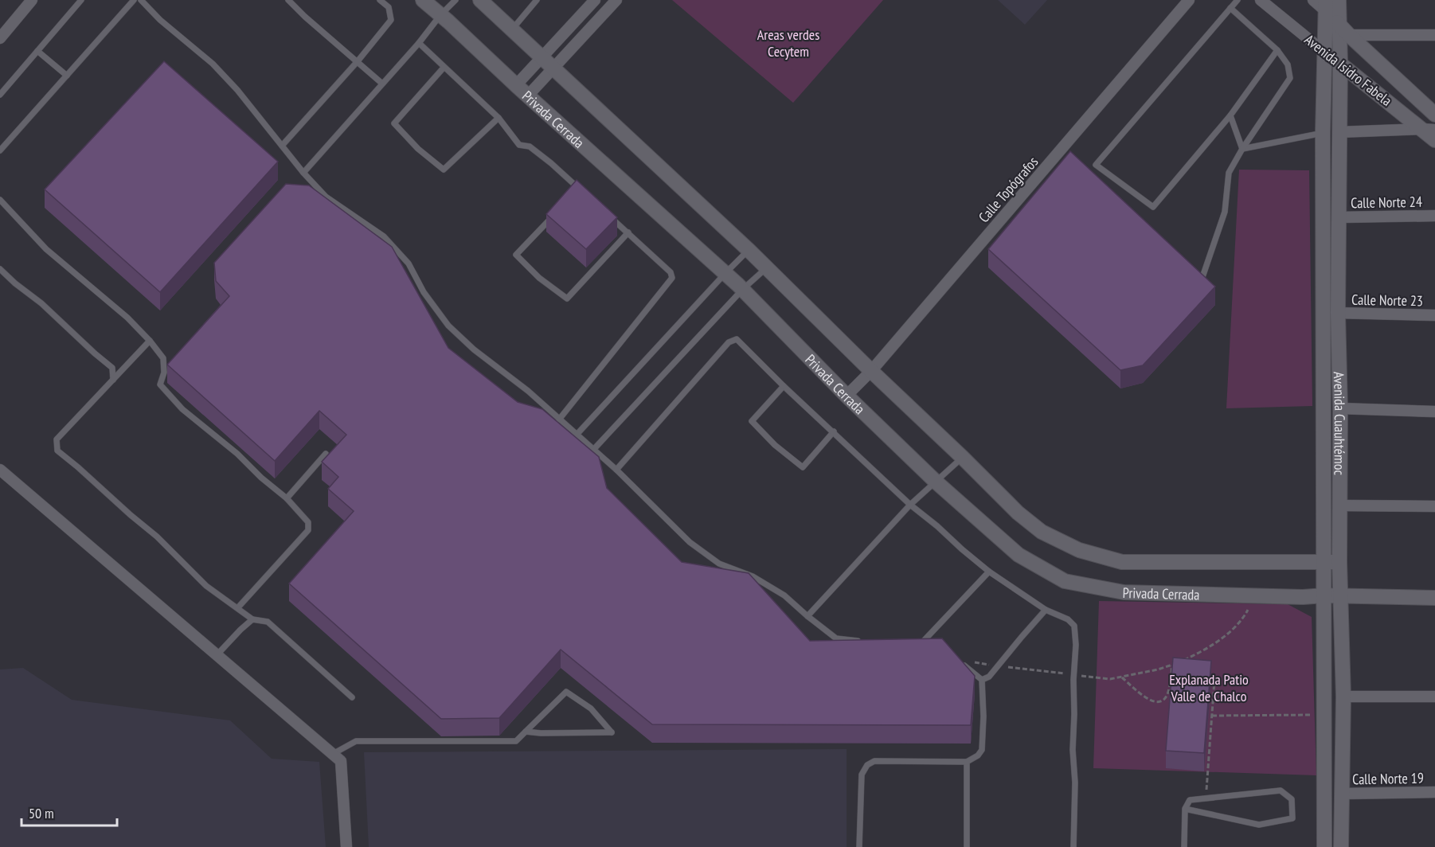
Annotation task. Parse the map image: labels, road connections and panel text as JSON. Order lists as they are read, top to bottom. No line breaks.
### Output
{"streets":{"street":["Avenida Isidro Fabela","Privada Cerrada","Calle Topógrafos","Calle Norte 24","Calle Norte 23","Avenida Cuauhtémoc","Calle Norte 19"]},"crossings":[["Avenida Isidro Fabela","Avenida Cuauhtémoc"],["Privada Cerrada","Calle Topógrafos"],["Privada Cerrada","Avenida Cuauhtémoc"],["Calle Norte 24","Avenida Cuauhtémoc"],["Calle Norte 23","Avenida Cuauhtémoc"],["Avenida Cuauhtémoc","Calle Norte 19"]],"parks":["Areas verdes Cecytem","Explanada Patio Valle de Chalco"],"scale_bar":"50 m"}
